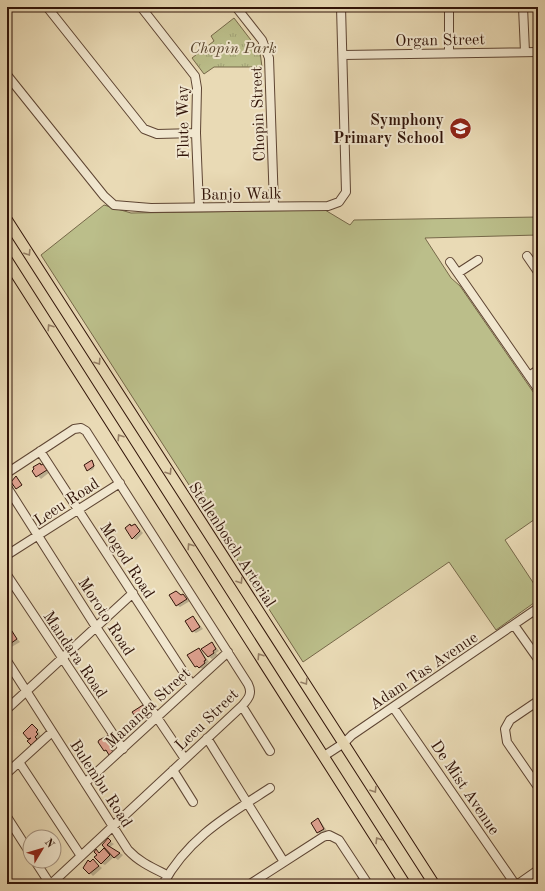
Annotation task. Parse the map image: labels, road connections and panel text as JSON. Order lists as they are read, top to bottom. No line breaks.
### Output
{"streets":{"main road":["Stellenbosch Arterial"],"street":["Organ Street","Chopin Street","Flute Way","Banjo Walk","Leeu Road","Mogod Road","Moroto Road","Mandara Road","Adam Tas Avenue","Mananga Street","Leeu Street","Bulembu Road","De Mist Avenue"]},"crossings":[["Organ Street","Banjo Walk"],["Chopin Street","Banjo Walk"],["Flute Way","Banjo Walk"],["Leeu Road","Mogod Road"],["Leeu Road","Moroto Road"],["Leeu Road","Leeu Street"],["Stellenbosch Arterial","Adam Tas Avenue"],["Mogod Road","Mananga Street"],["Moroto Road","Mananga Street"],["Moroto Road","Leeu Street"],["Mandara Road","Mananga Street"],["Adam Tas Avenue","De Mist Avenue"],["Mananga Street","Leeu Street"],["Mananga Street","Bulembu Road"],["Leeu Street","Bulembu Road"]],"parks":["Chopin Park"],"places":{"school or university":["Symphony Primary School"]},"north":"top right"}
